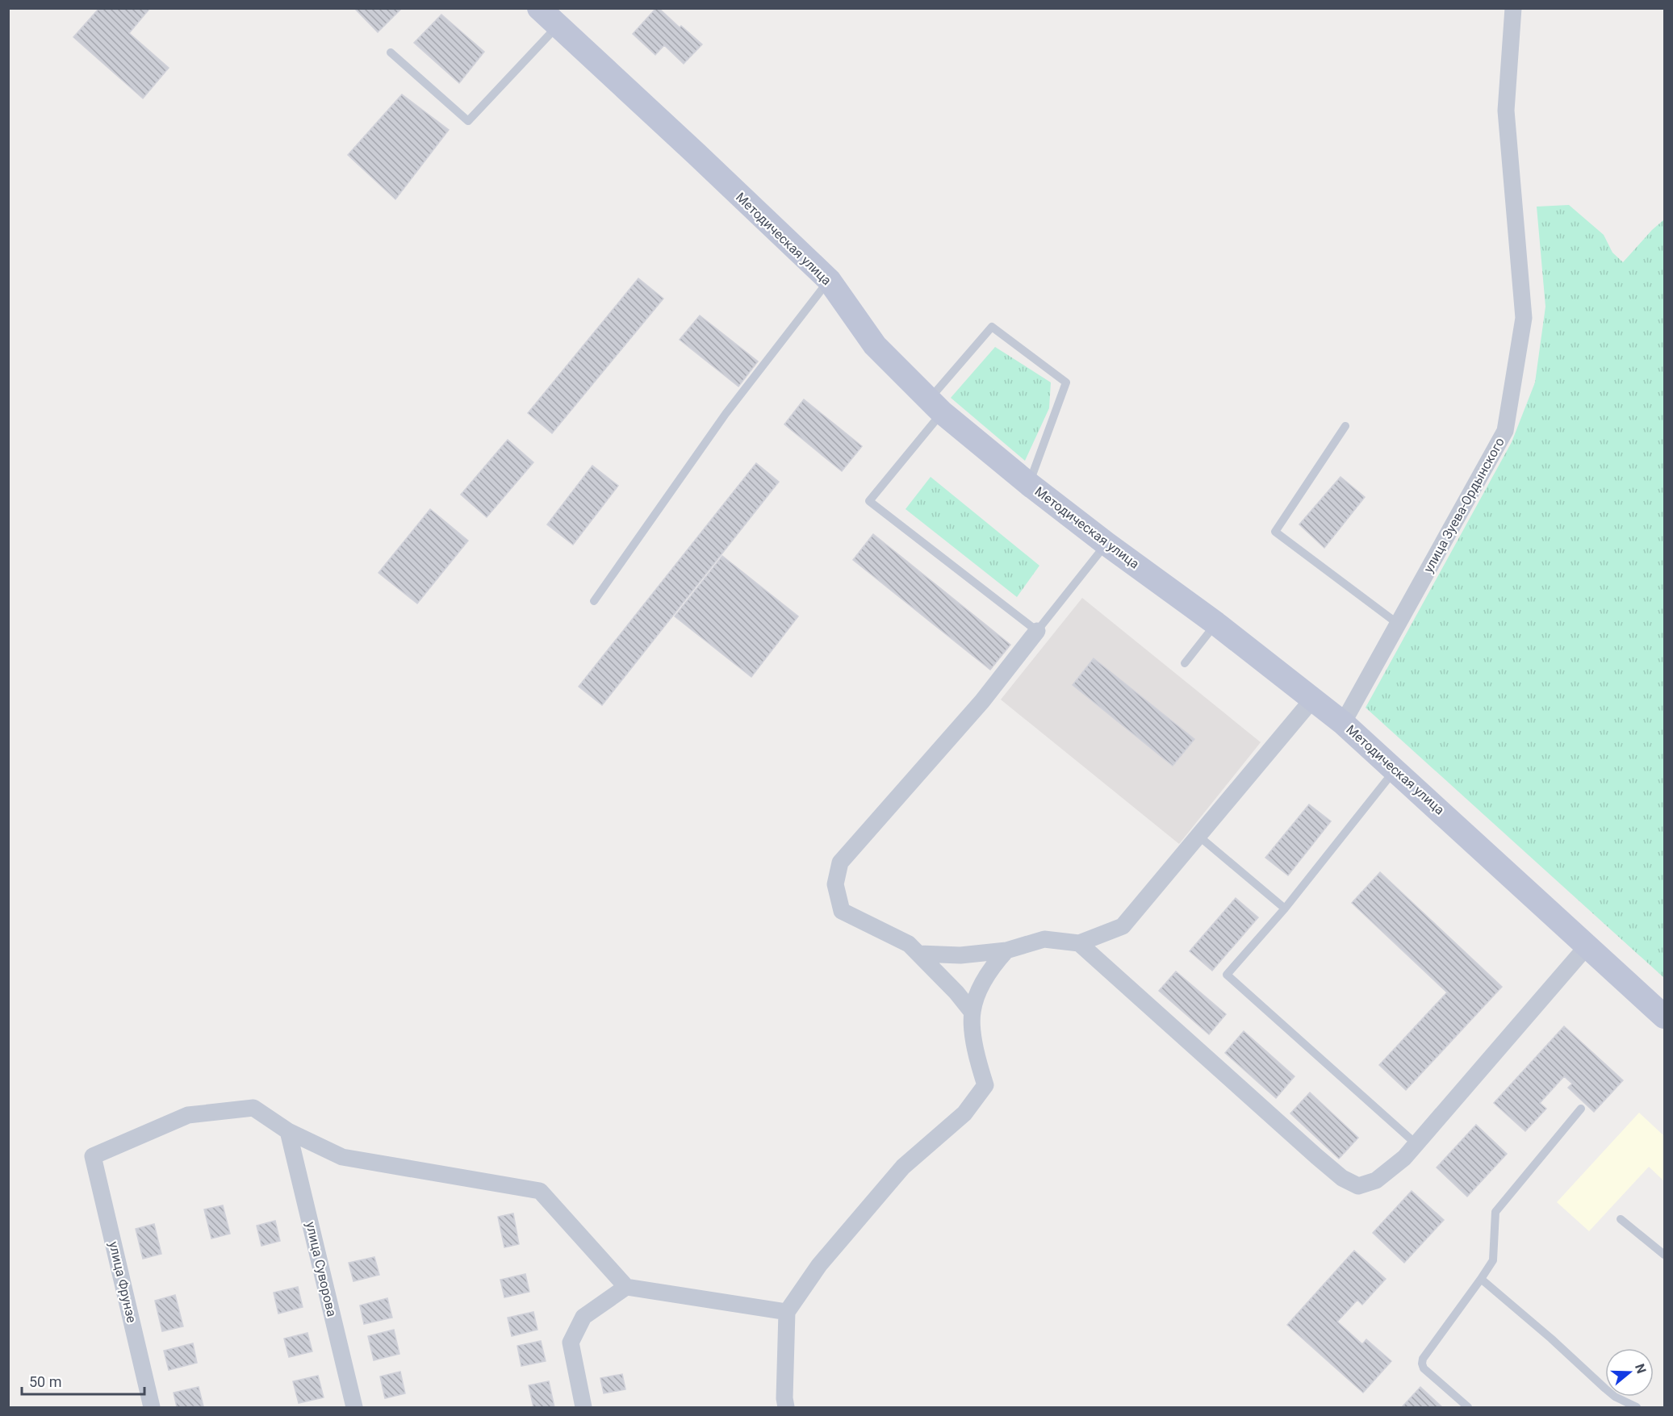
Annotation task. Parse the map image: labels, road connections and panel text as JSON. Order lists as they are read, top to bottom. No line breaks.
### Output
{"streets":{"main road":["Методическая улица"],"street":["улица Зуева-Ордынского","улица Суворова","улица Фрунзе"]},"crossings":[["Методическая улица","улица Зуева-Ордынского"],["улица Суворова","улица Фрунзе"]],"scale_bar":"50 m","north":"right"}
